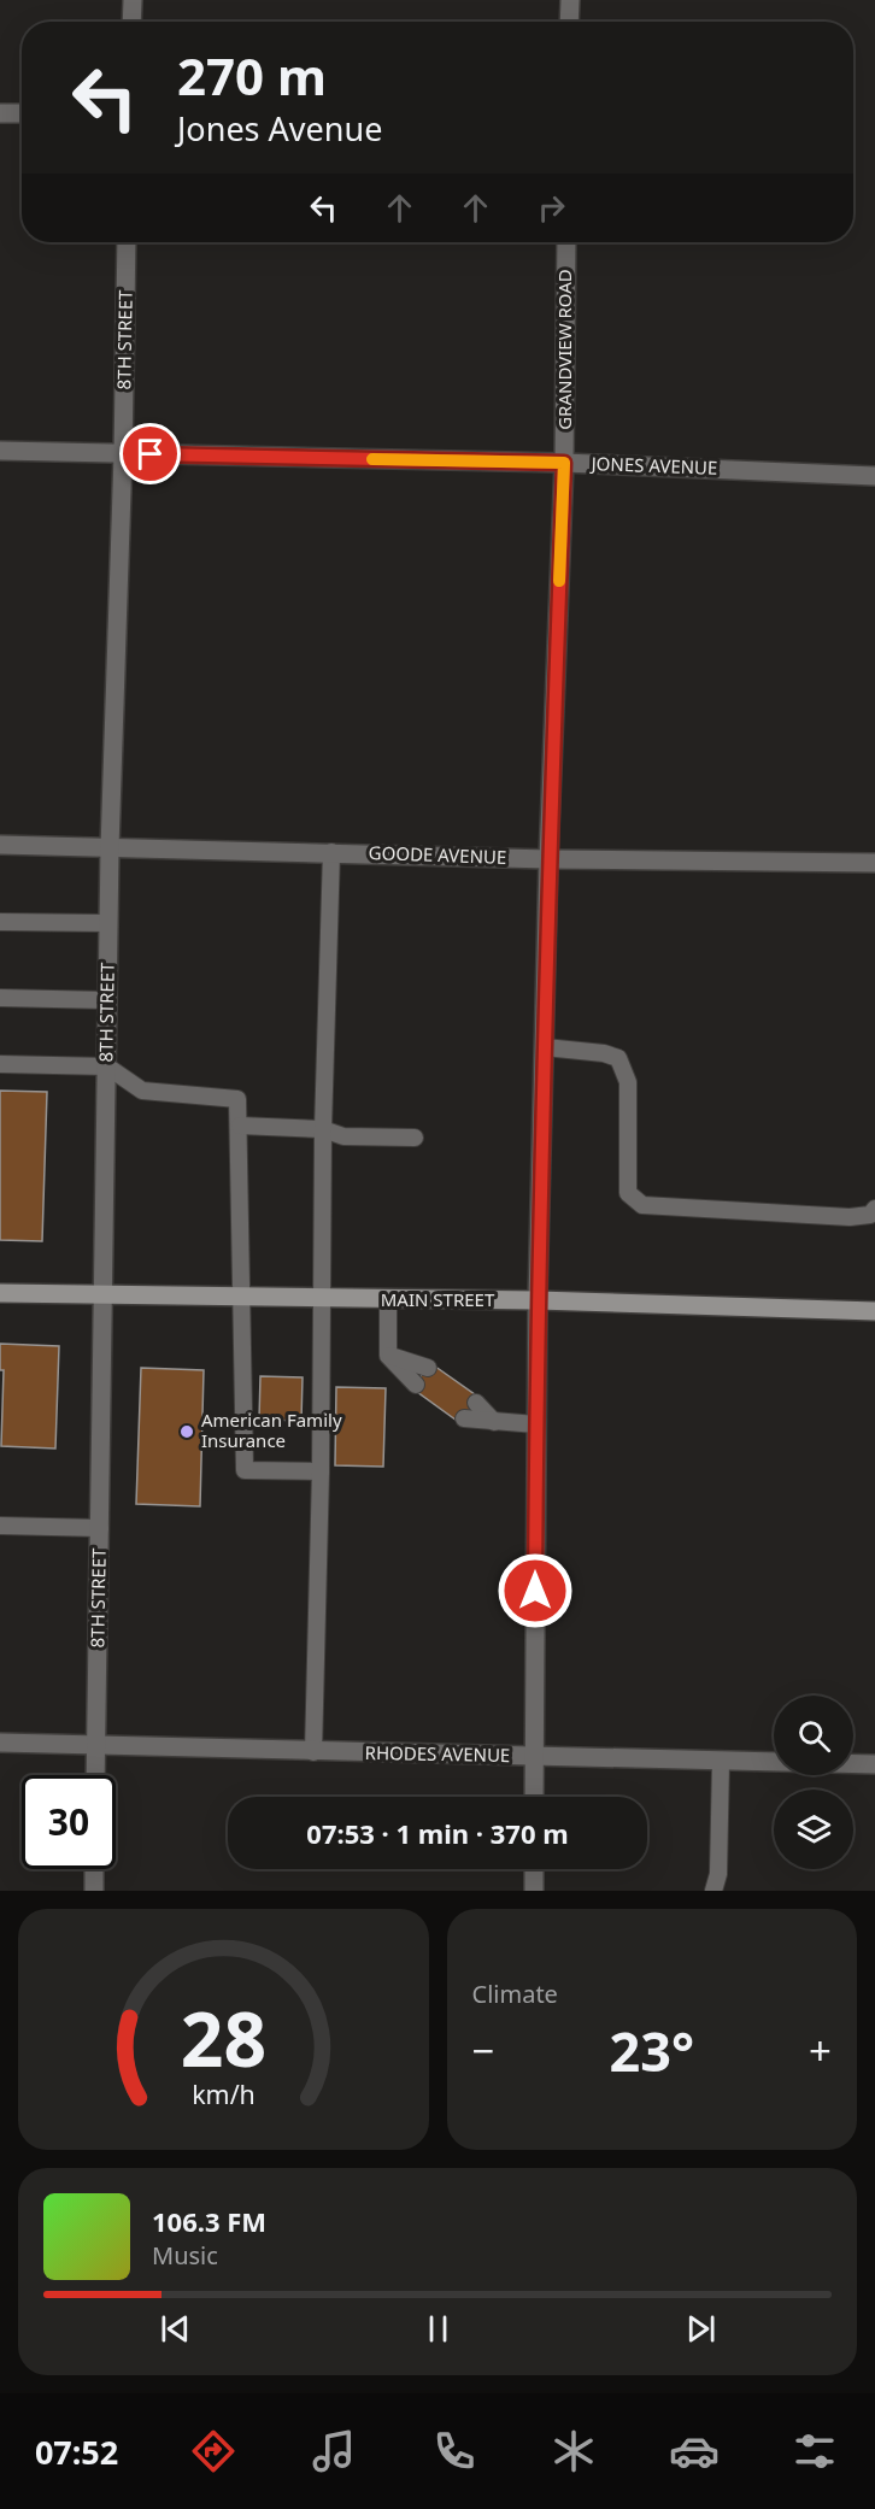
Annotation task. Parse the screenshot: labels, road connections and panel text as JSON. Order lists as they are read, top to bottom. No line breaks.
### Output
{"streets":{"main road":["MAIN STREET"],"street":["8TH STREET","GRANDVIEW ROAD","JONES AVENUE","GOODE AVENUE","RHODES AVENUE"]},"crossings":[["8TH STREET","JONES AVENUE"],["8TH STREET","GOODE AVENUE"],["8TH STREET","MAIN STREET"],["8TH STREET","RHODES AVENUE"],["GRANDVIEW ROAD","JONES AVENUE"],["GRANDVIEW ROAD","GOODE AVENUE"],["GRANDVIEW ROAD","MAIN STREET"],["GRANDVIEW ROAD","RHODES AVENUE"]],"places":["American Family Insurance"],"page":{"turn":["270 m","Jones Avenue"],"limit":"30","trip":"07:53 · 1 min · 370 m","tile":"Climate","heat":["−","23°","+"],"song":["106.3 FM","Music"],"tabs":"07:52","gauge":["28","km/h"]}}
